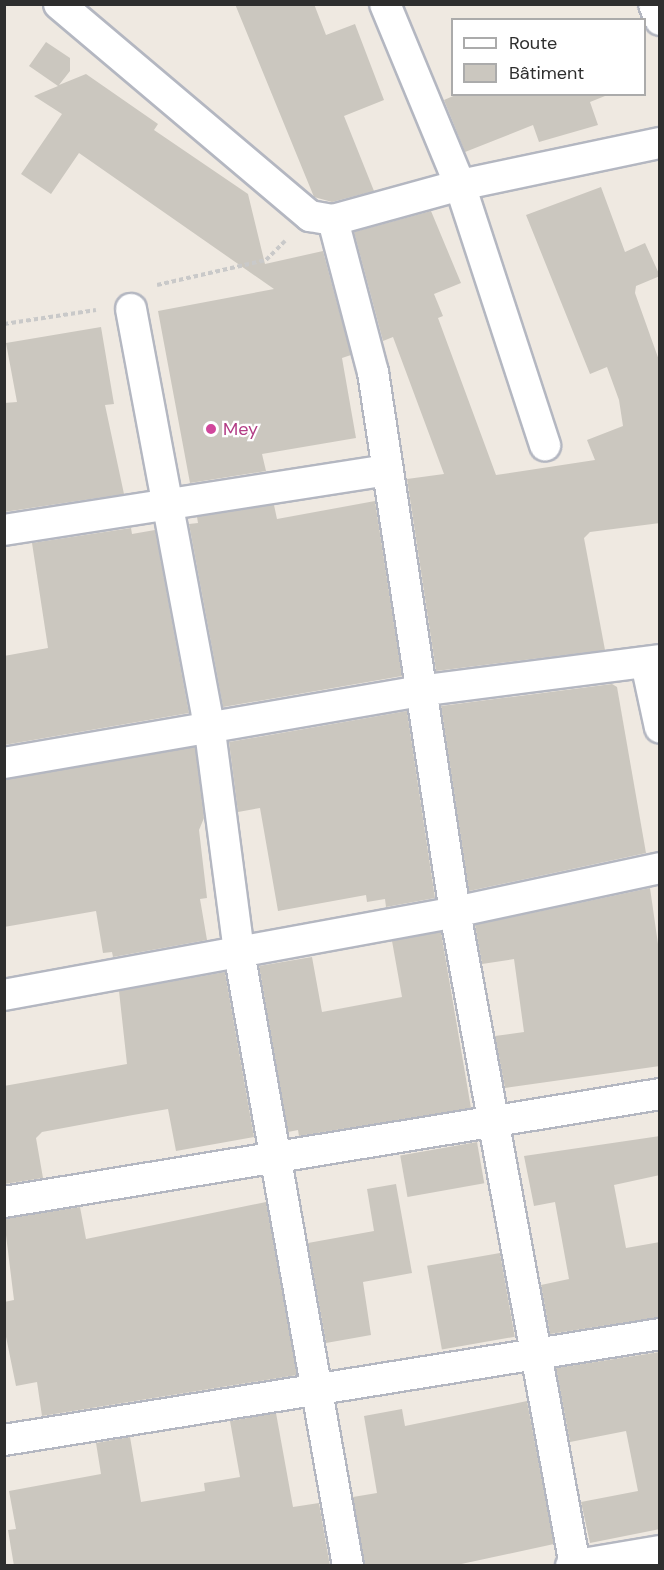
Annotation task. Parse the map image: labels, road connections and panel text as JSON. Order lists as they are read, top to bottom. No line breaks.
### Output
{"places":["Mey"],"legend":["Route","Bâtiment"]}
